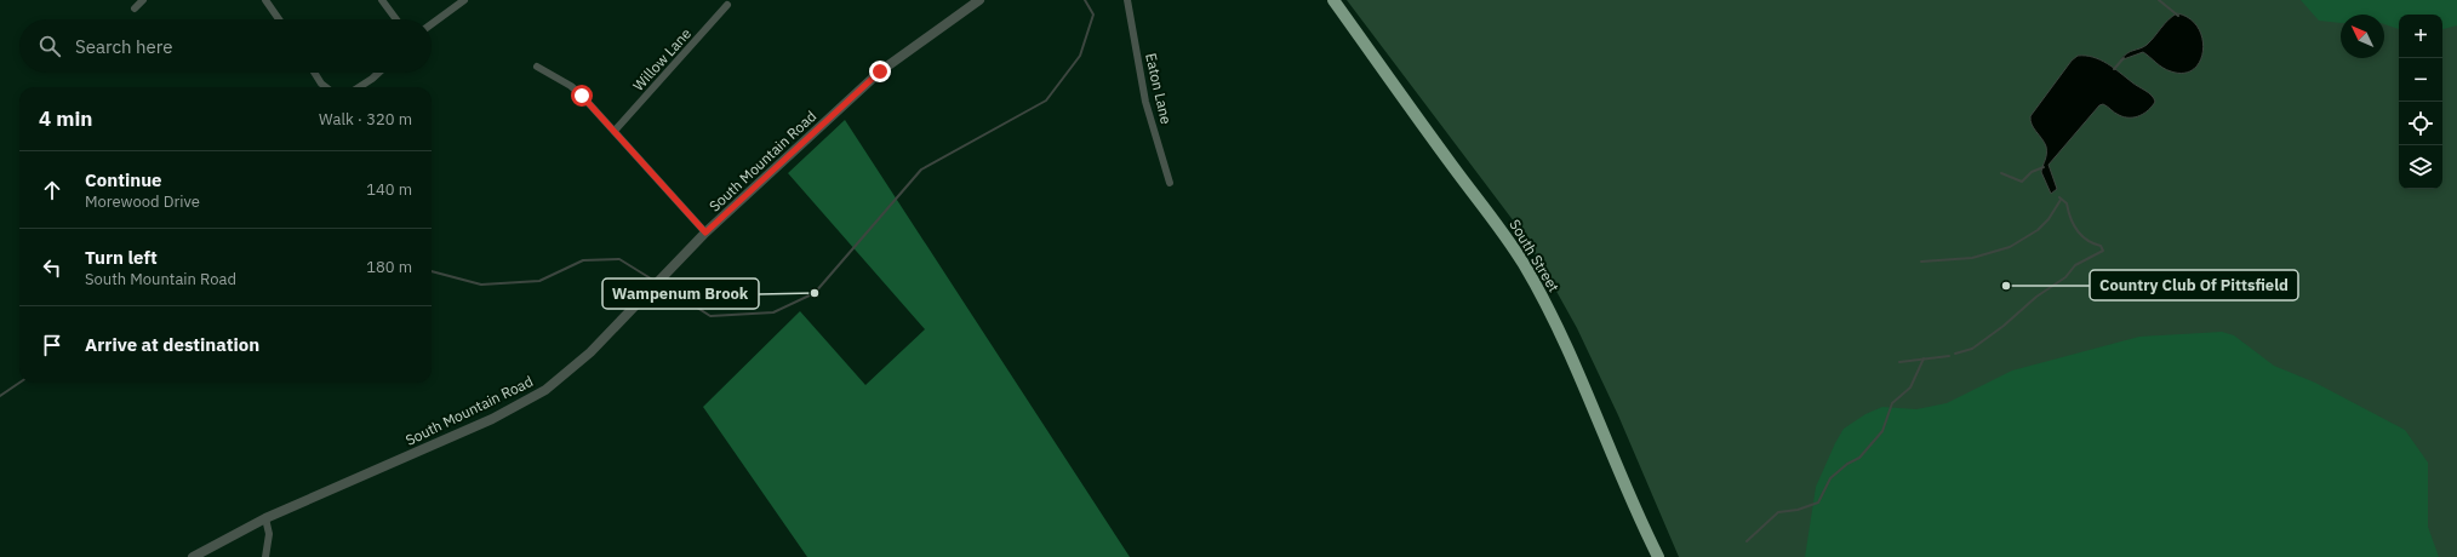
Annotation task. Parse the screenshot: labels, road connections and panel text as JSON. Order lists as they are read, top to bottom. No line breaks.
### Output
{"streets":{"highway":["South Street"],"street":["Willow Lane","Eaton Lane","South Mountain Road"]},"places":["Country Club Of Pittsfield","Wampenum Brook"],"north":"top left","page":{"map_buttons":["+","−"],"search":"Search here","heading":["4 min","Walk · 320 m"],"list":[["Continue","Morewood Drive","140 m"],["Turn left","South Mountain Road","180 m"],"Arrive at destination"]}}
